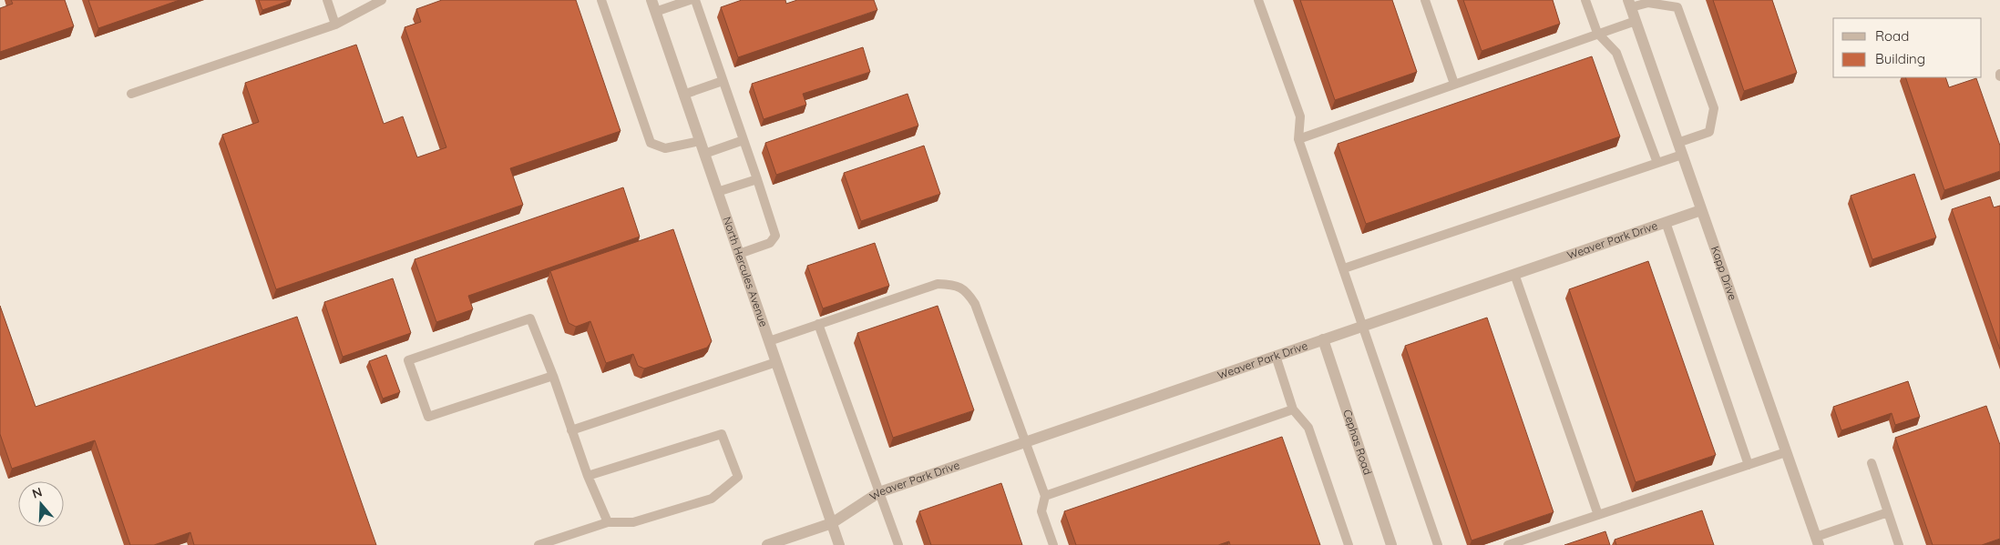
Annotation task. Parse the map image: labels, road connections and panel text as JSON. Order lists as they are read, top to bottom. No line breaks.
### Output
{"streets":{"street":["Weaver Park Drive","North Hercules Avenue","Kapp Drive","Cephas Road"]},"crossings":[["Weaver Park Drive","North Hercules Avenue"],["Weaver Park Drive","Kapp Drive"],["Weaver Park Drive","Cephas Road"]],"legend":["Road","Building"],"north":"top"}
